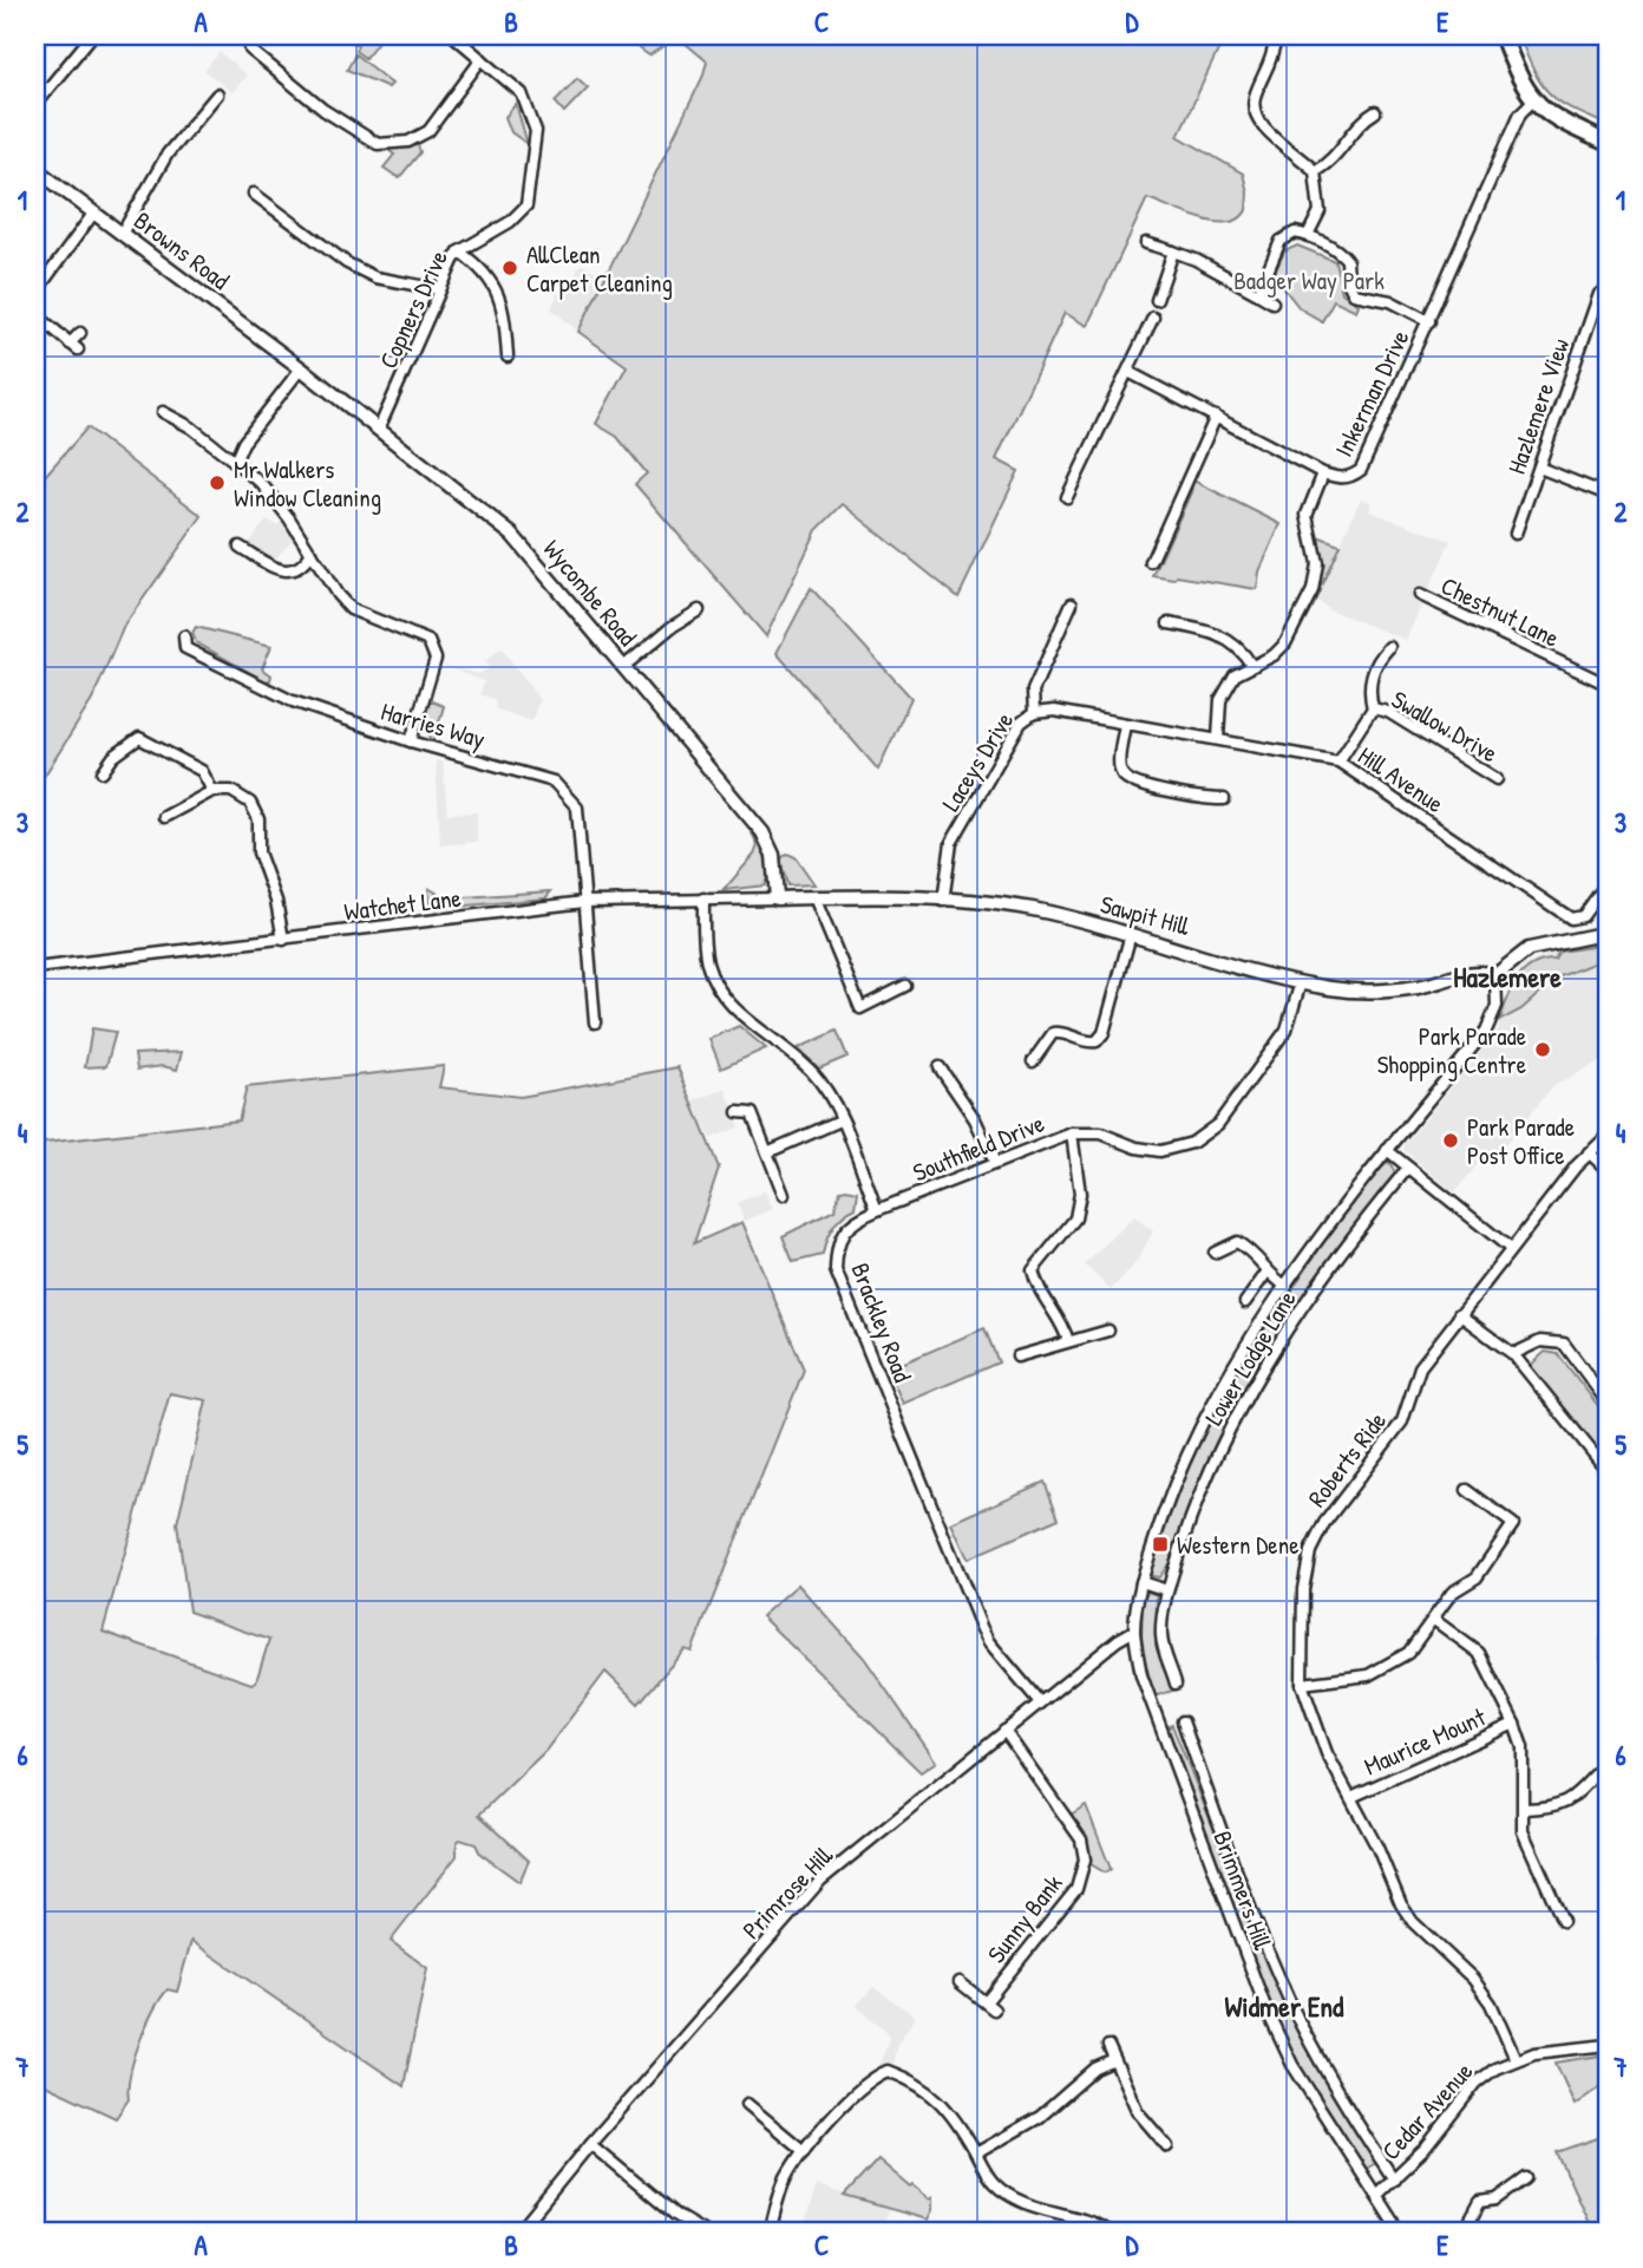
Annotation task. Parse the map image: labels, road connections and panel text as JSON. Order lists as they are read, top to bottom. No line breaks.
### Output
{"streets":{"street":["Browns Road","Copners Drive","Inkerman Drive","Hazlemere View","Wycombe Road","Chestnut Lane","Harries Way","Swallow Drive","Laceys Drive","Hill Avenue","Watchet Lane","Sawpit Hill","Southfield Drive","Brackley Road","Lower Lodge Lane","Roberts Ride","Maurice Mount","Brimmers Hill","Primrose Hill","Sunny Bank","Cedar Avenue"]},"crossings":[["Browns Road","Wycombe Road"],["Copners Drive","Wycombe Road"],["Wycombe Road","Watchet Lane"],["Wycombe Road","Sawpit Hill"],["Harries Way","Watchet Lane"],["Swallow Drive","Hill Avenue"],["Laceys Drive","Hill Avenue"],["Laceys Drive","Sawpit Hill"],["Watchet Lane","Sawpit Hill"],["Sawpit Hill","Southfield Drive"],["Southfield Drive","Brackley Road"],["Brackley Road","Primrose Hill"],["Roberts Ride","Maurice Mount"],["Roberts Ride","Cedar Avenue"],["Brimmers Hill","Primrose Hill"],["Brimmers Hill","Cedar Avenue"],["Primrose Hill","Sunny Bank"]],"districts":["Hazlemere","Widmer End"],"parks":["Badger Way Park"],"places":{"other":["AllClean Carpet Cleaning","Mr Walkers Window Cleaning","Park Parade Shopping Centre","Park Parade Post Office"],"transit":["Western Dene"]},"grid":{"columns":["A","B","C","D","E"],"rows":["1","2","3","4","5","6","7"]}}
